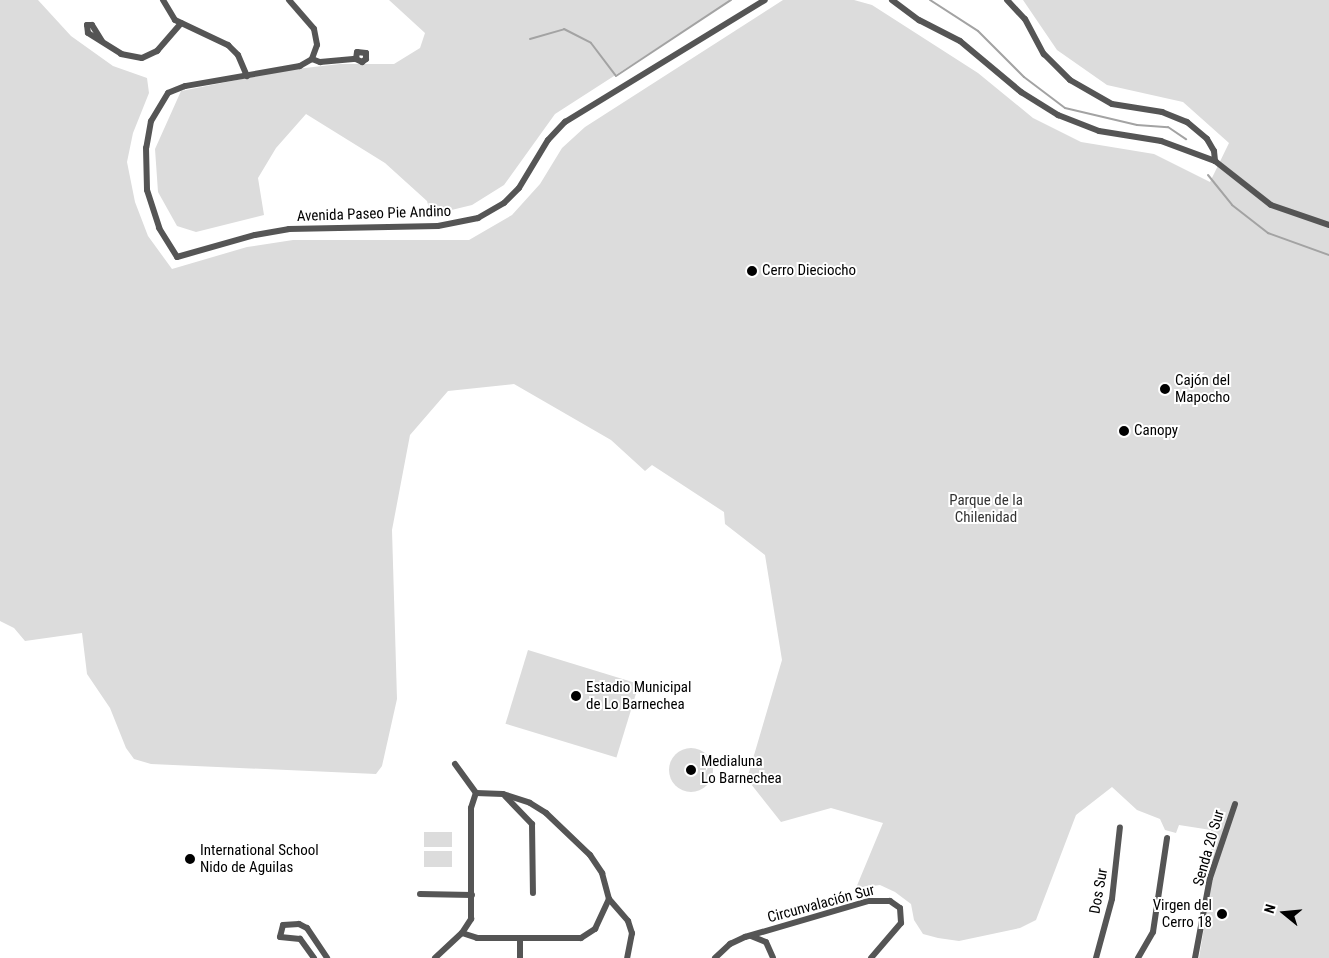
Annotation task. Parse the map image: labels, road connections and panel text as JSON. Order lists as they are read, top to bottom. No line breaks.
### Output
{"streets":{"street":["Avenida Paseo Pie Andino","Senda 20 Sur","Dos Sur","Circunvalación Sur"]},"parks":["Parque de la Chilenidad"],"places":["Cerro Dieciocho","Cajón del Mapocho","Canopy","Estadio Municipal de Lo Barnechea","Medialuna Lo Barnechea","International School Nido de Aguilas","Virgen del Cerro 18"],"north":"left"}
